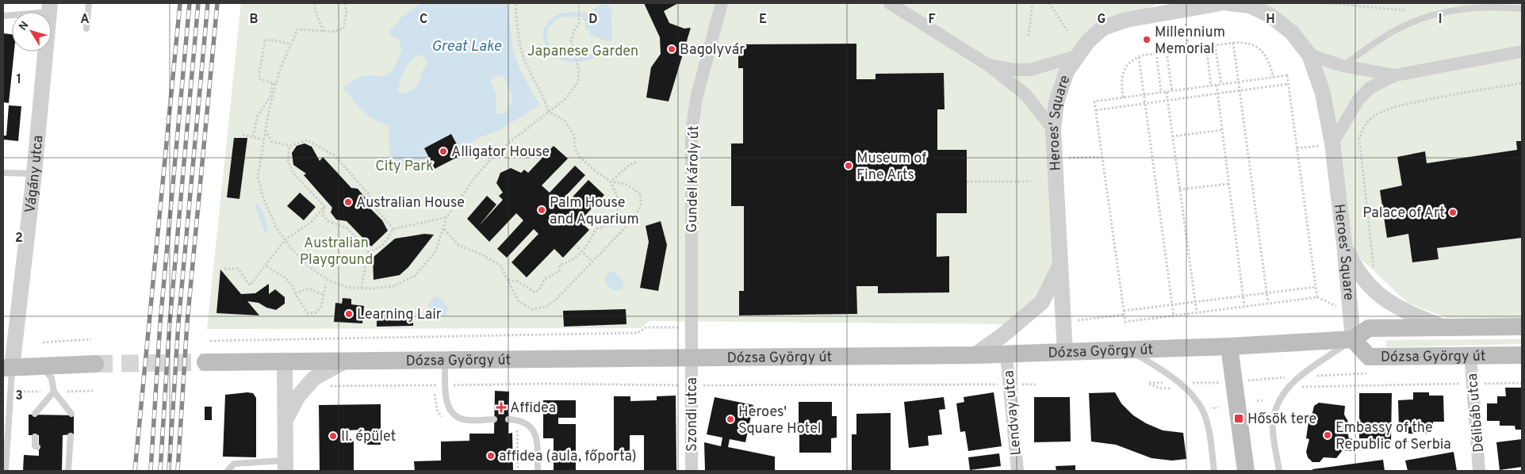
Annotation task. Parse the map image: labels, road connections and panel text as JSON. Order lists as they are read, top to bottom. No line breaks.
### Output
{"streets":{"main road":["Dózsa György út"],"street":["Heroes' Square","Vágány utca","Gundel Károly út","Lendvay utca","Délibáb utca","Szondi utca"]},"crossings":[["Heroes' Square","Dózsa György út"],["Gundel Károly út","Dózsa György út"],["Gundel Károly út","Szondi utca"],["Dózsa György út","Lendvay utca"],["Dózsa György út","Délibáb utca"],["Dózsa György út","Szondi utca"]],"water":["Great Lake"],"parks":["Japanese Garden","City Park","Australian Playground"],"places":{"other":["Millennium Memorial","Bagolyvár","Alligator House","Museum of Fine Arts","Australian House","Palm House and Aquarium","Palace of Art","Learning Lair","Heroes' Square Hotel","Embassy of the Republic of Serbia","II. épület","affidea (aula, főporta)"],"health":["Affidea"],"transit":["Hősök tere"]},"north":"top left","grid":{"columns":["A","B","C","D","E","F","G","H","I"],"rows":["1","2","3"]}}
